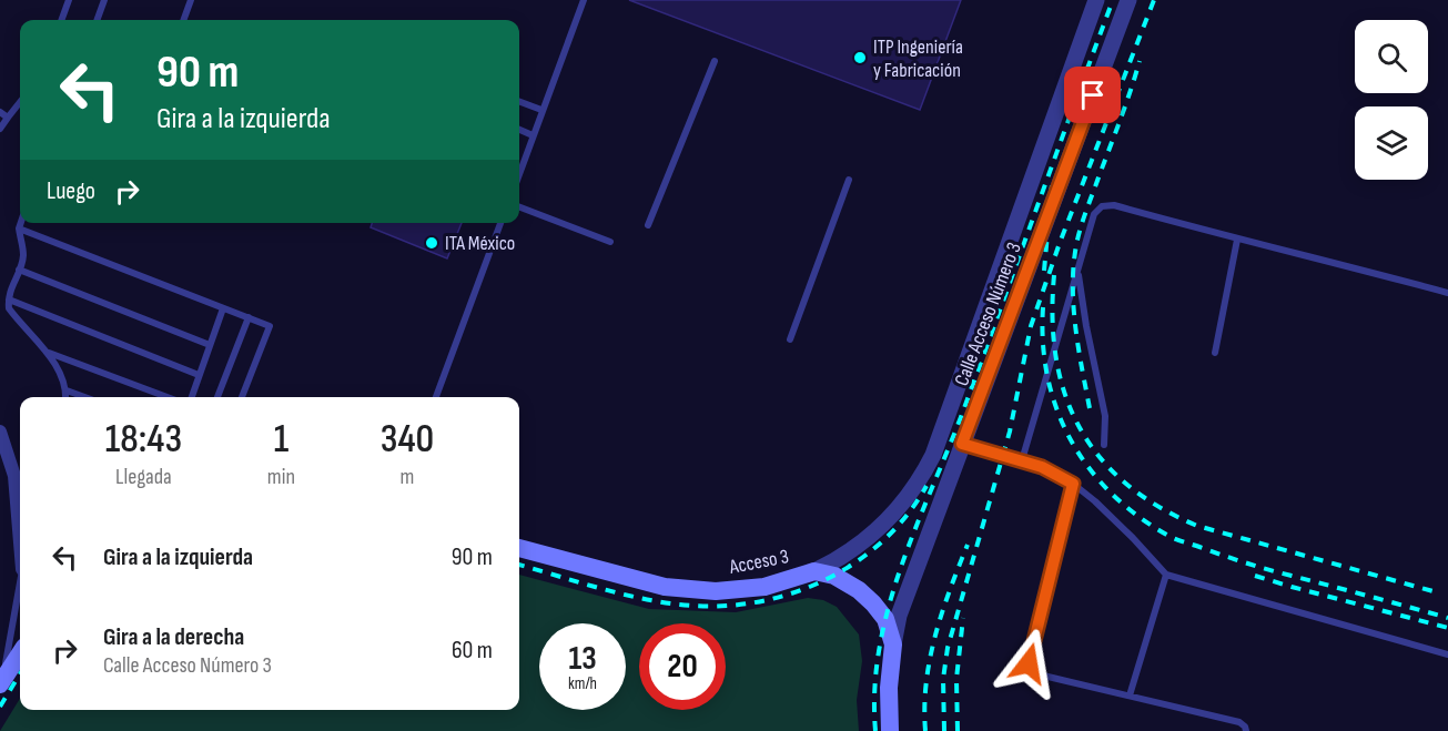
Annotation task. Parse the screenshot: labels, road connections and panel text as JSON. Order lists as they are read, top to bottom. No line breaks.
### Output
{"streets":{"main road":["Acceso 3"],"street":["Calle Acceso Número 3"]},"crossings":[["Calle Acceso Número 3","Acceso 3"]],"places":["ITP Ingeniería y Fabricación","ITA México"],"page":{"turn":["90 m","Gira a la izquierda"],"then":"Luego","eta":["18:43","Llegada","1","min","340","m"],"list":[{"name":"Gira a la izquierda","value":"90 m"},{"name":"Gira a la derecha","note":"Calle Acceso Número 3","value":"60 m"}],"speed":"13 km/h","limit":"20"}}
